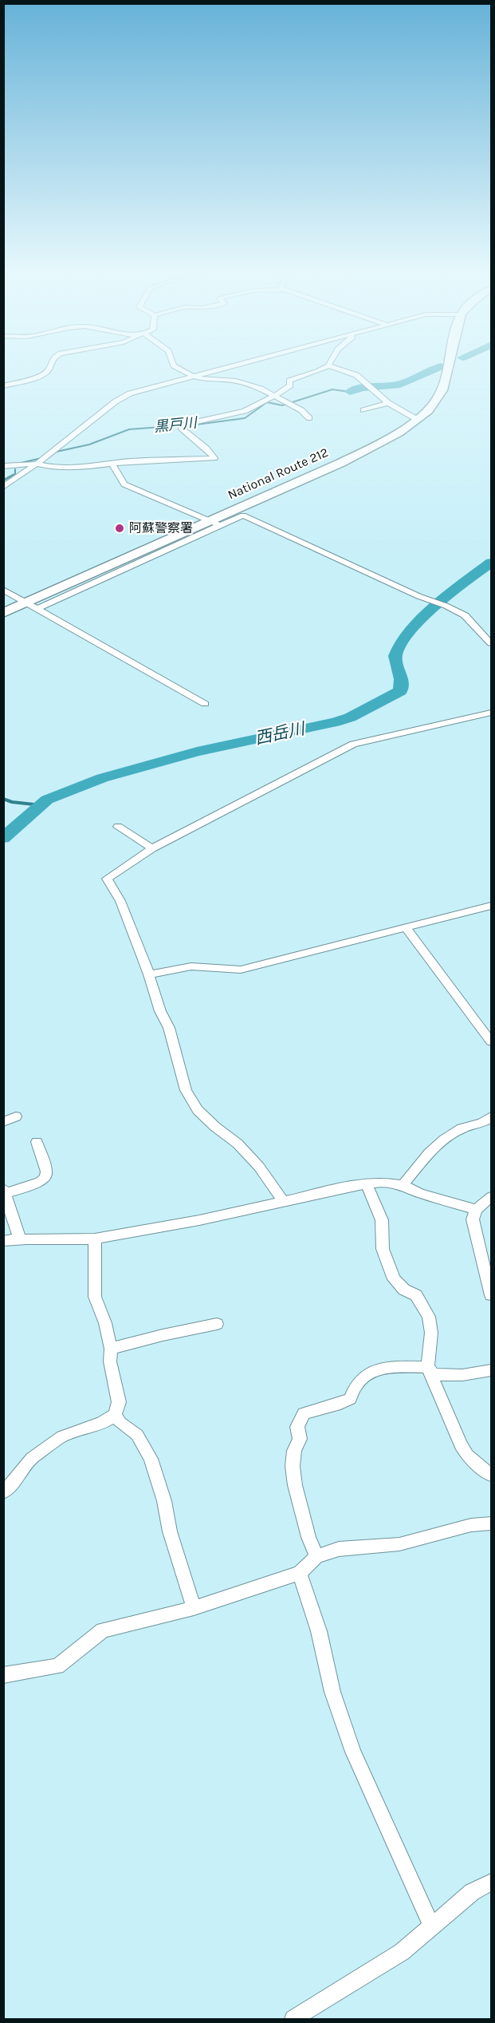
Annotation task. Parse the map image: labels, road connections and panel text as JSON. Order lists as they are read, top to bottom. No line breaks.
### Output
{"streets":{"highway":["National Route 212"]},"water":["黒戸川","西岳川"],"places":["阿蘇警察署"]}
